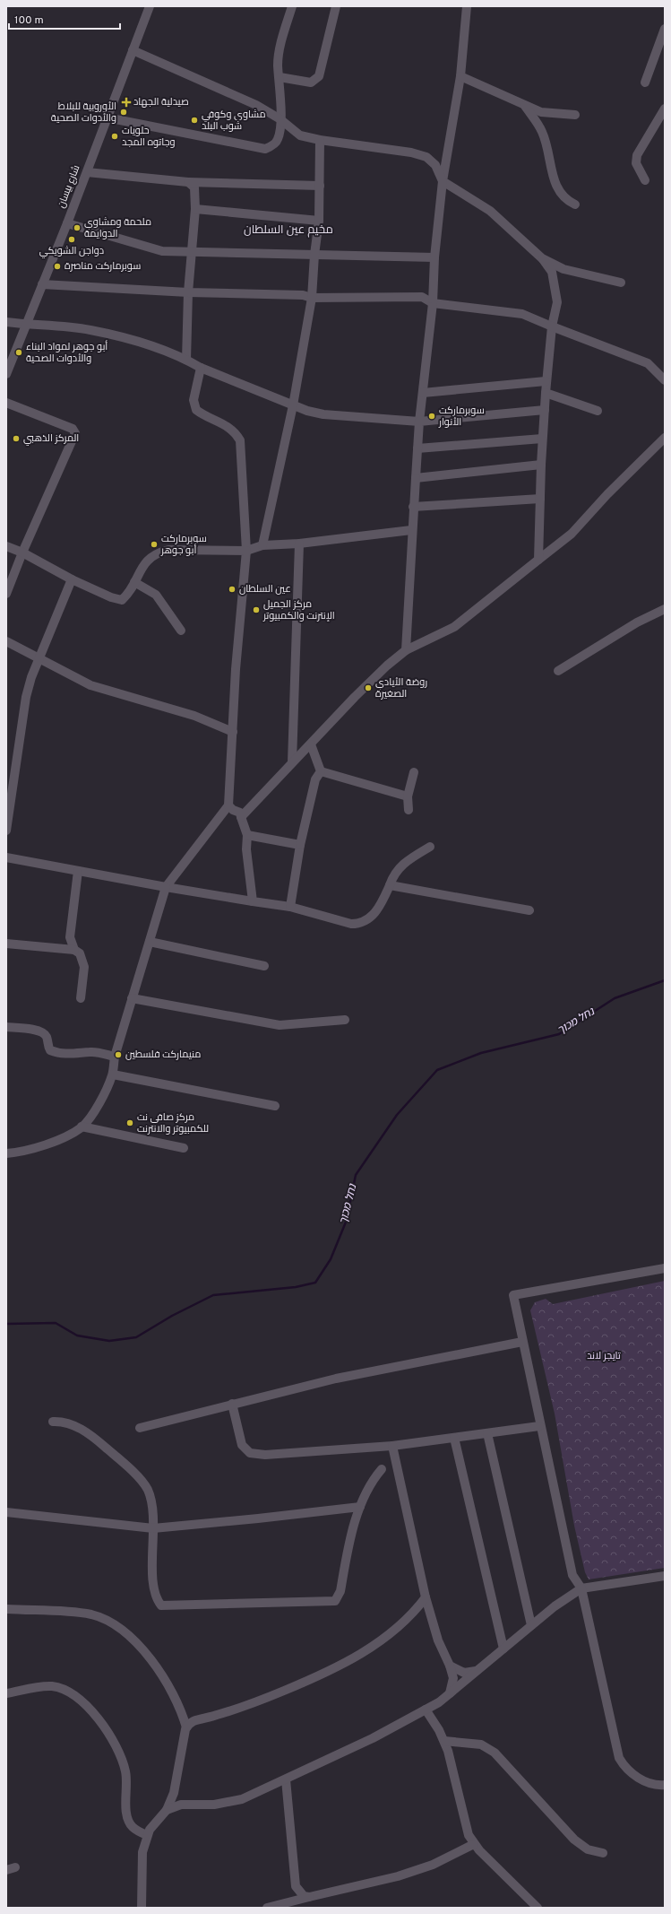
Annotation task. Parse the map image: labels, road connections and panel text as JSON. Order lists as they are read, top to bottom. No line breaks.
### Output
{"streets":{"street":["شارع بيسان"]},"districts":["مخيم عين السلطان"],"water":["נחל מכוך"],"parks":["تايجر لاند"],"places":{"health":["صيدلية الجهاد"],"other":["الأوروبية للبلاط والأدوات الصحية","مشاوي وكوفي شوب البلد","حلويات وجاتوه المجد","ملحمة ومشاوي الدوايمة","دواجن الشويكي","سوبرماركت مناصرة","أبو جوهر لمواد البناء والأدوات الصحية","سوبرماركت الأنوار","المركز الذهبي","سوبرماركت أبو جوهر","عين السلطان","مركز الجميل الإنترنت والكمبيوتر","روضة الأيادي الصغيرة","منيماركت فلسطين","مركز صافي نت للكمبيوتر والانترنت"]},"scale_bar":"100 m"}
